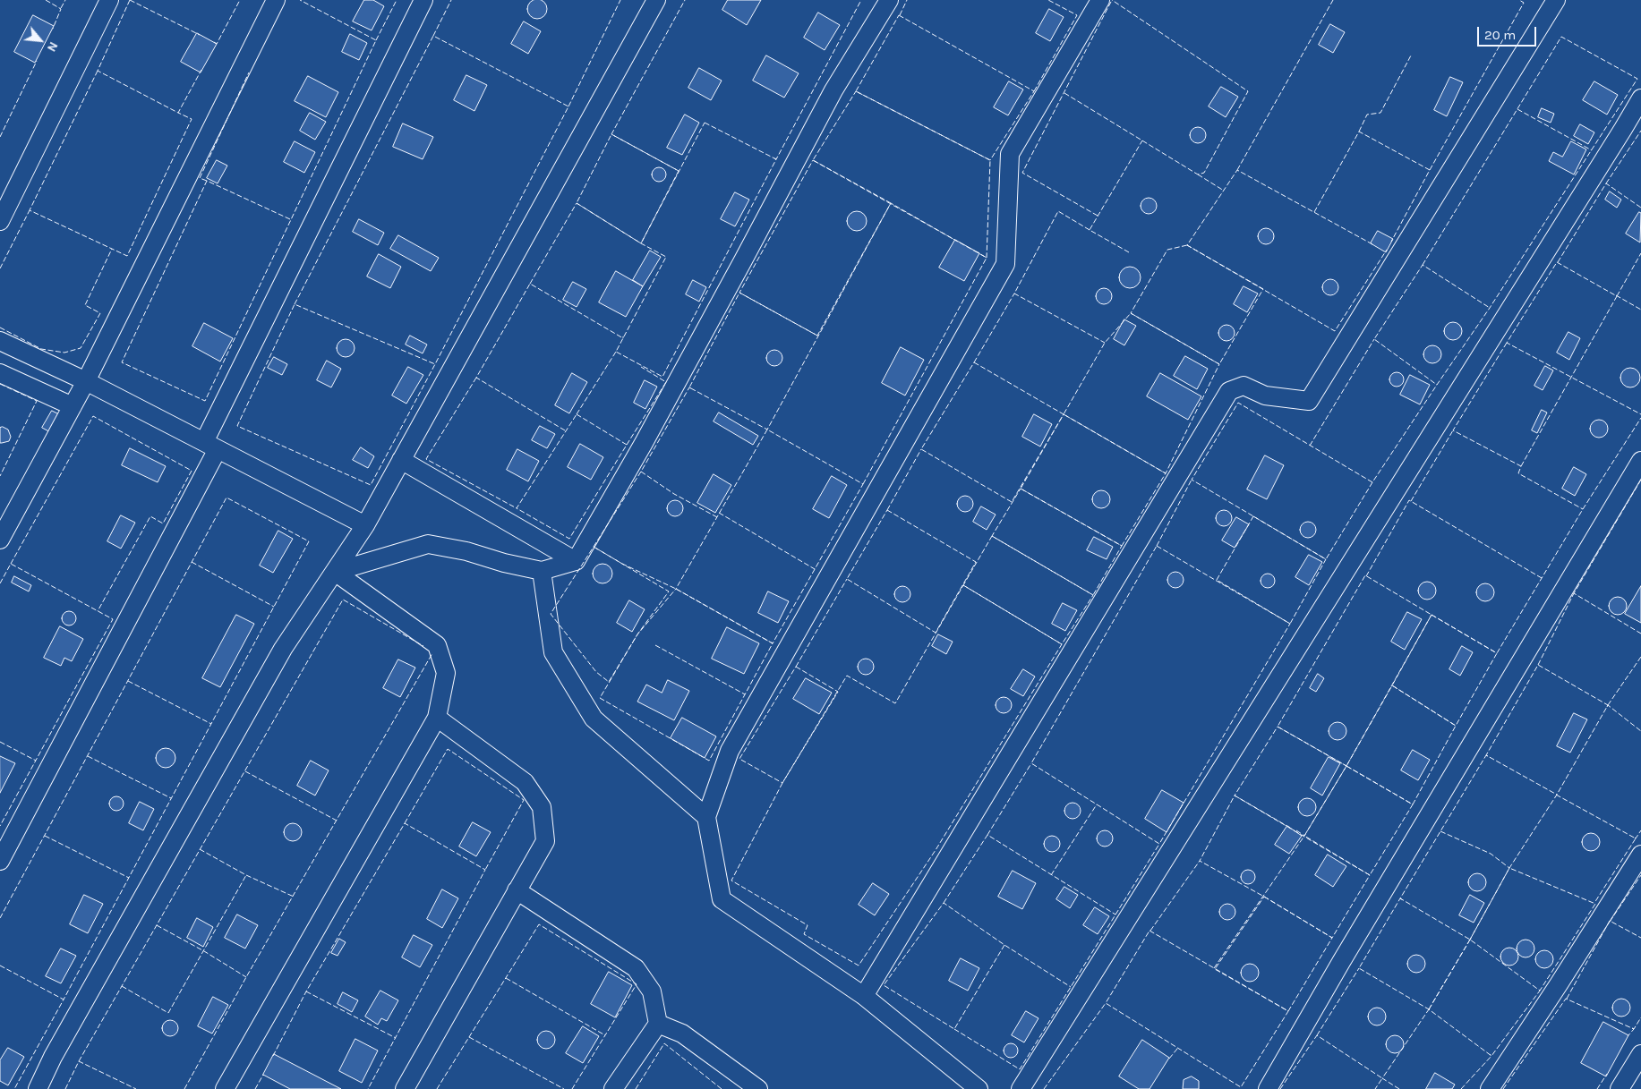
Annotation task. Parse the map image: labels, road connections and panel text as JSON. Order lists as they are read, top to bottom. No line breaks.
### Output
{"scale_bar":"20 m","north":"bottom right"}
